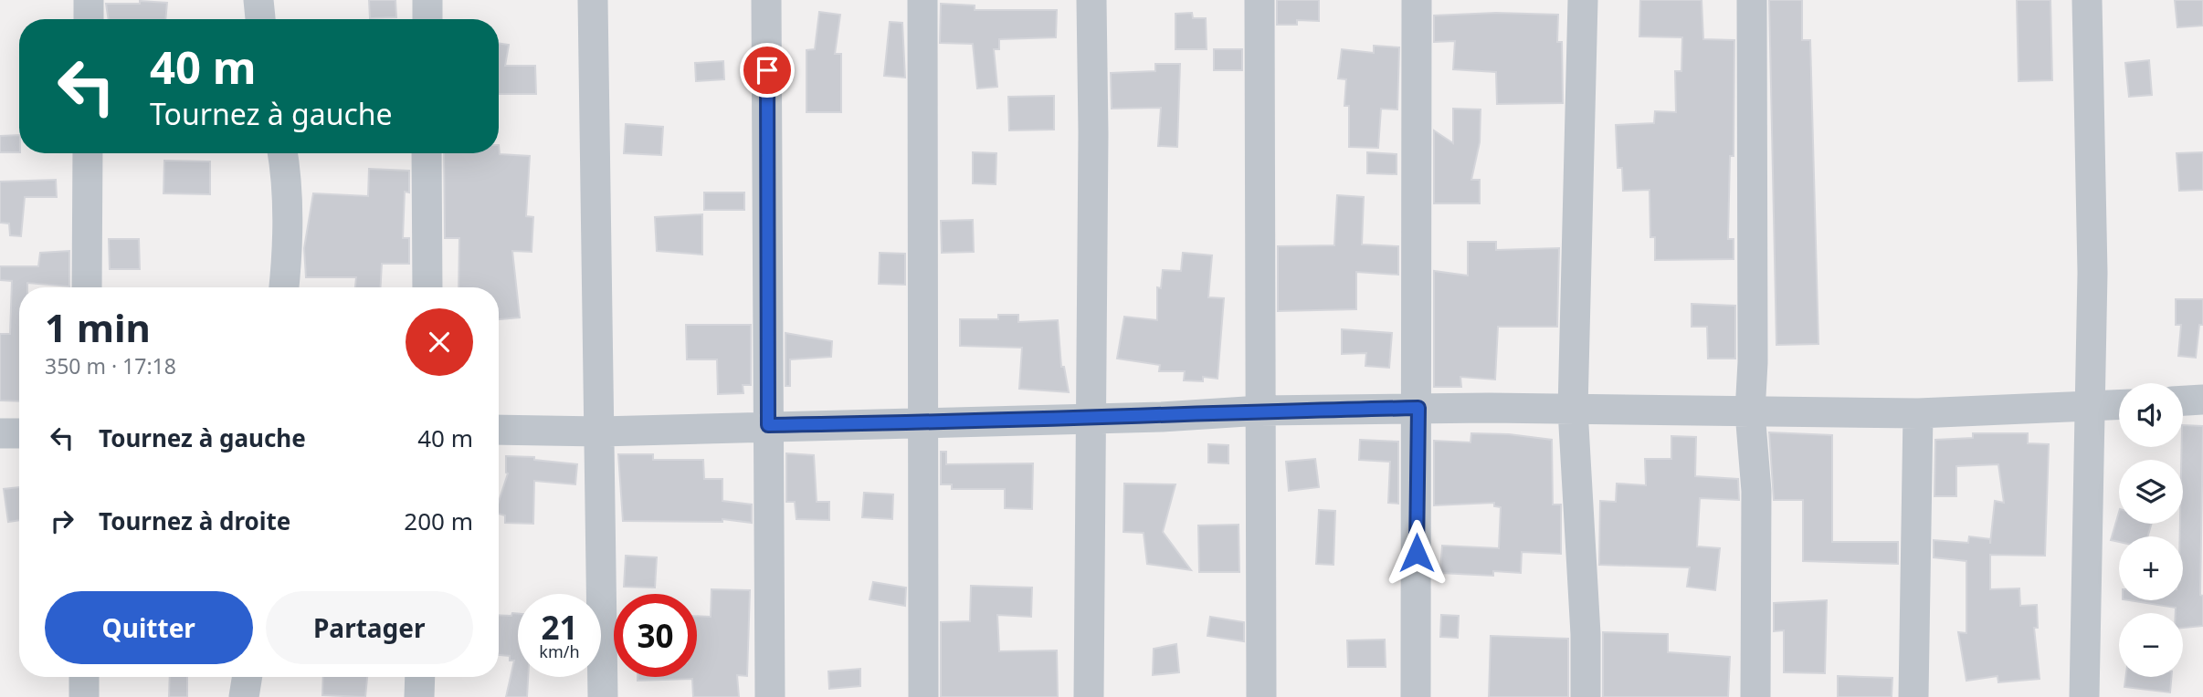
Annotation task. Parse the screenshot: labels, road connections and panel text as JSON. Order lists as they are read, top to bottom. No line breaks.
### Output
{"page":{"turn":["40 m","Tournez à gauche"],"heading":["1 min","350 m · 17:18"],"map_buttons":["+","−"],"list":[{"name":"Tournez à gauche","value":"40 m"},{"name":"Tournez à droite","value":"200 m"}],"buttons":["Quitter","Partager"],"speed":"21 km/h","limit":"30"}}
